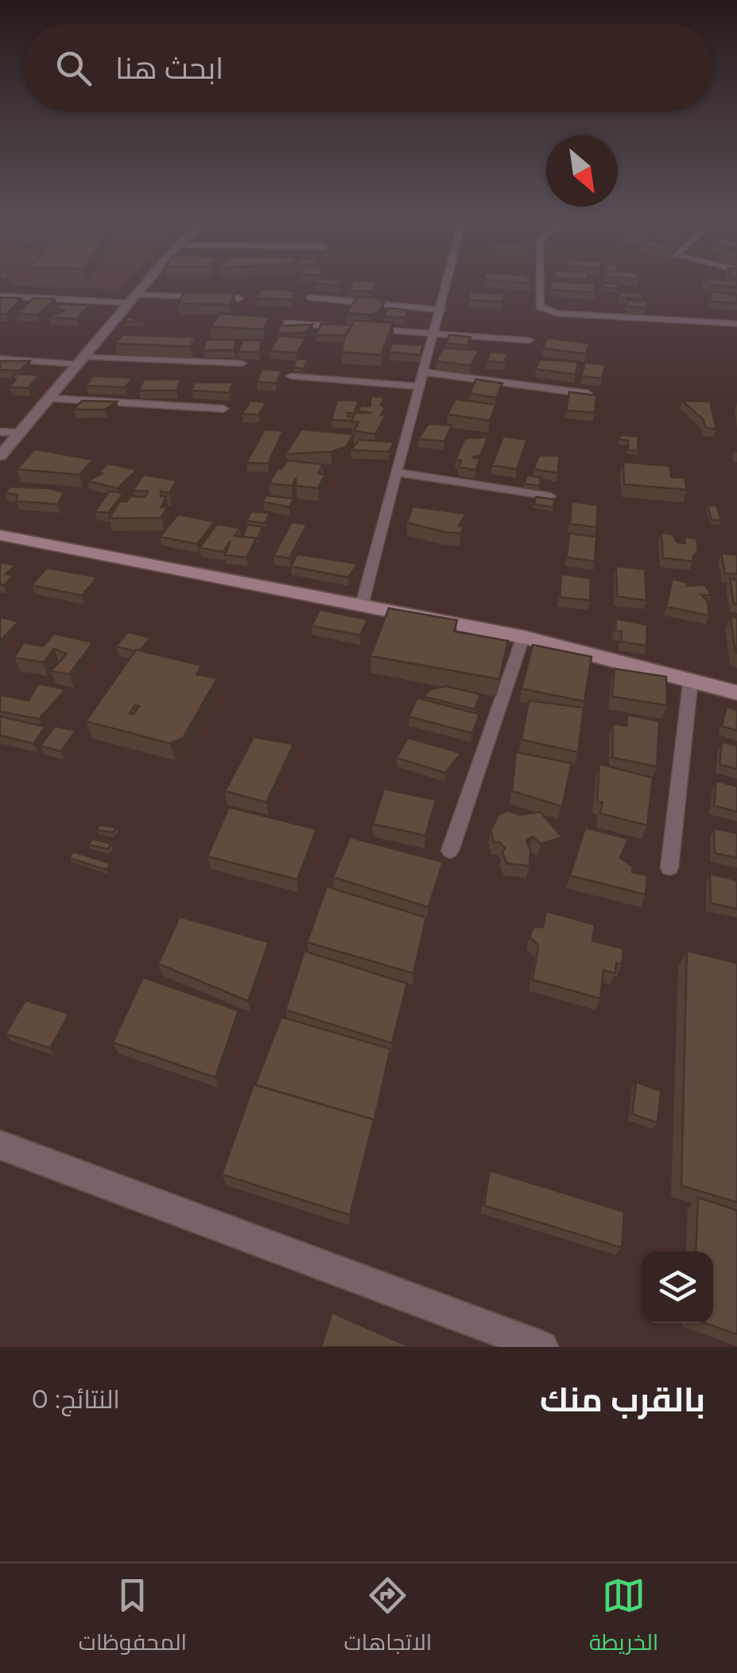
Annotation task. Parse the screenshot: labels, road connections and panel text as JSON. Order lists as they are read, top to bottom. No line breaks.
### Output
{"north":"bottom right","page":{"search":"ابحث هنا","heading":["بالقرب منك","النتائج: 0"],"nav":["الخريطة","الاتجاهات","المحفوظات"]}}
